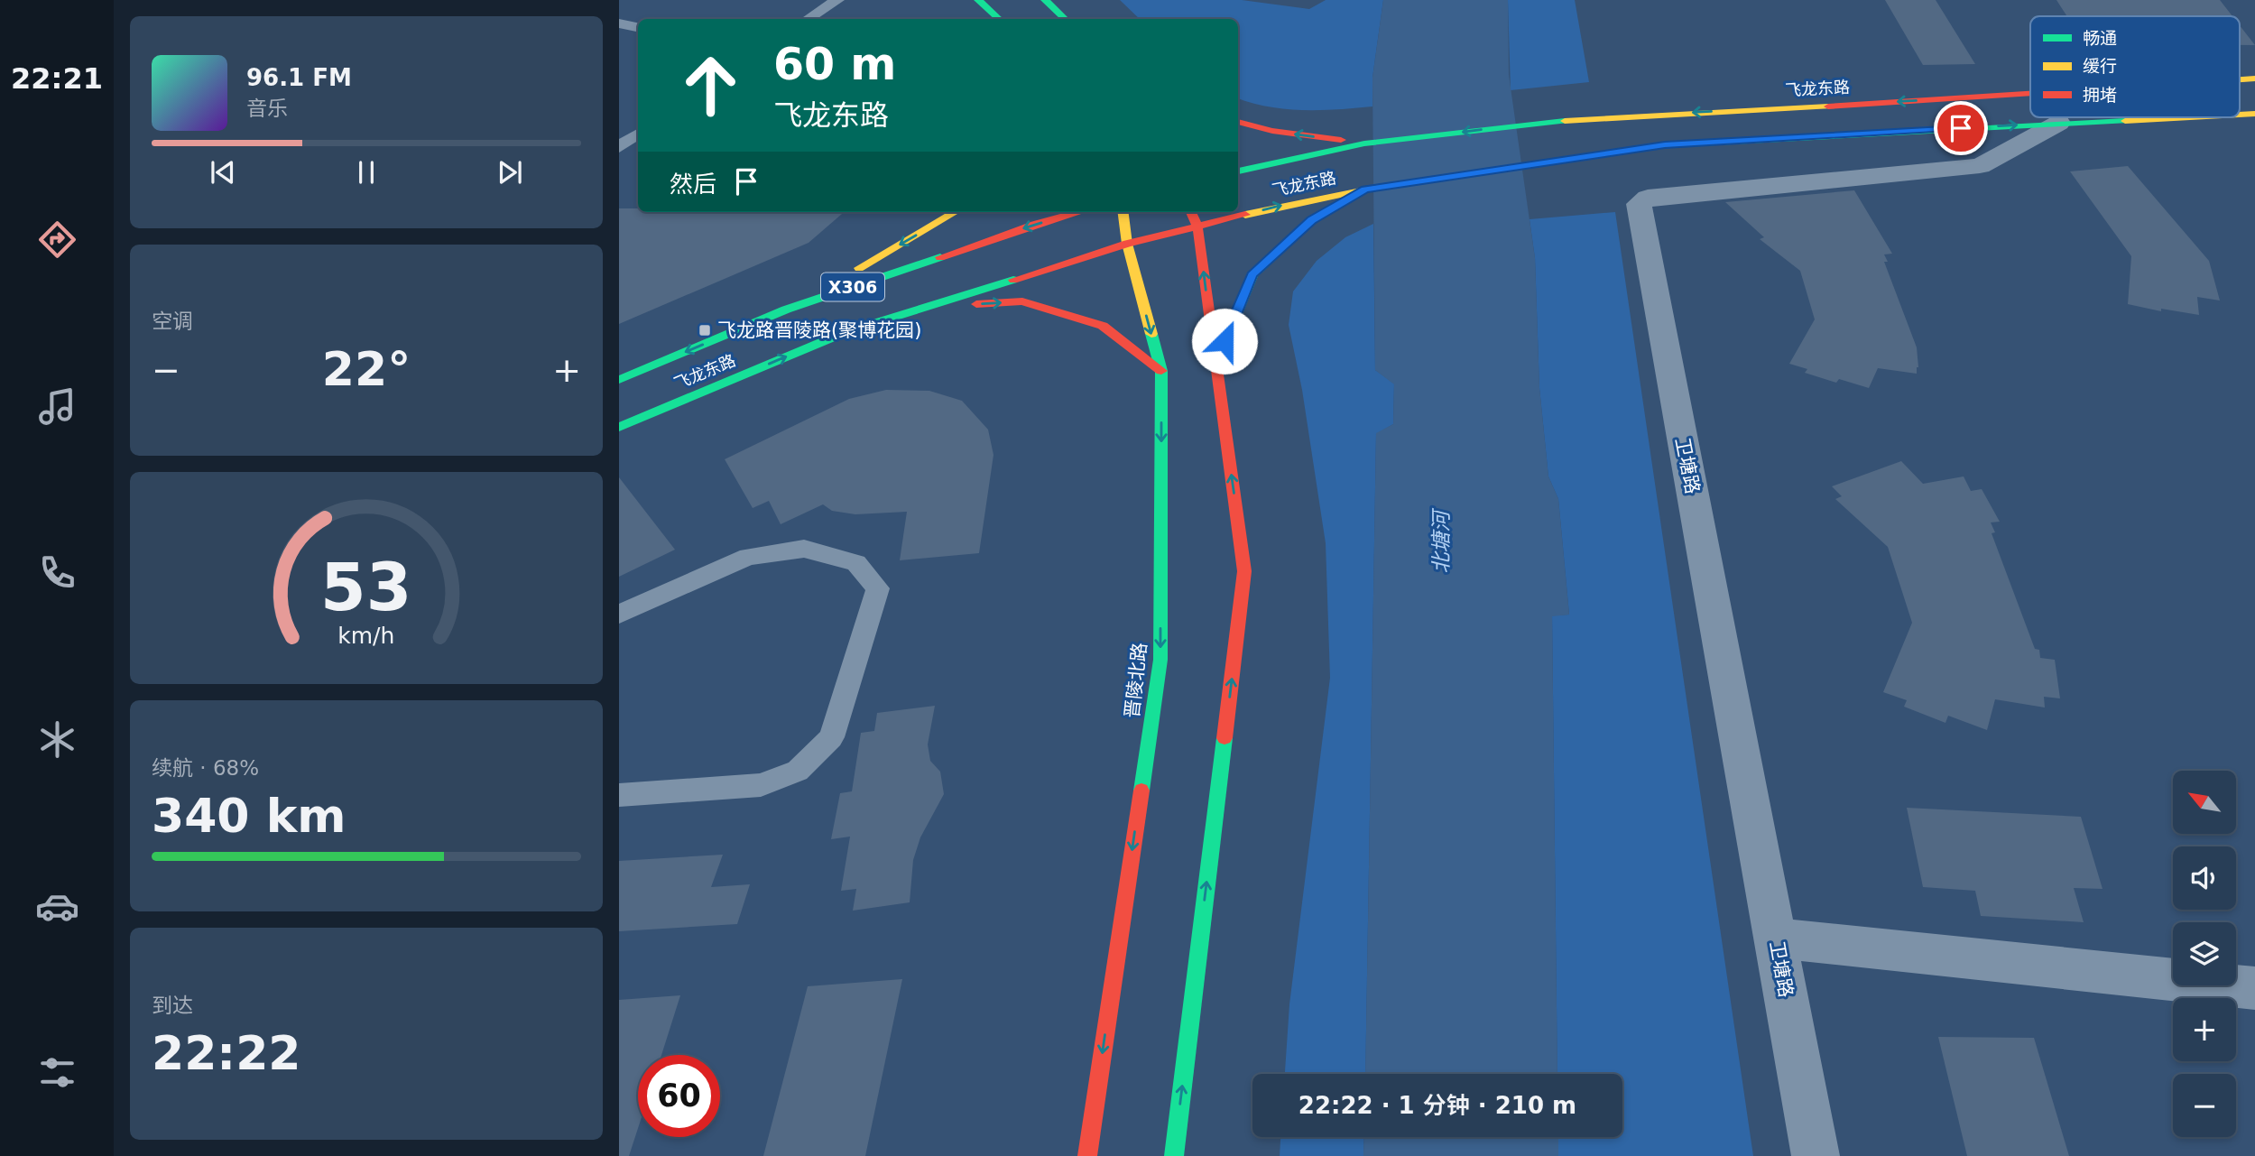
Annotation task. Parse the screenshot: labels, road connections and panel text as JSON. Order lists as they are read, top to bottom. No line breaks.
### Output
{"streets":{"main road":["飞龙东路","X306","晋陵北路"],"street":["卫塘路"]},"crossings":[["飞龙东路","卫塘路"],["飞龙东路","晋陵北路"]],"water":["北塘河"],"places":{"transit":["飞龙路晋陵路(聚博花园)"]},"legend":["畅通","缓行","拥堵"],"north":"top left","page":{"tabs":"22:21","turn":["60 m","飞龙东路"],"song":["96.1 FM","音乐"],"then":"然后","tile":["空调",["续航 · 68%","340 km"],["到达","22:22"]],"heat":["−","22°","+"],"map_buttons":["+","−"],"limit":"60","trip":"22:22 · 1 分钟 · 210 m","gauge":["53","km/h"]}}
